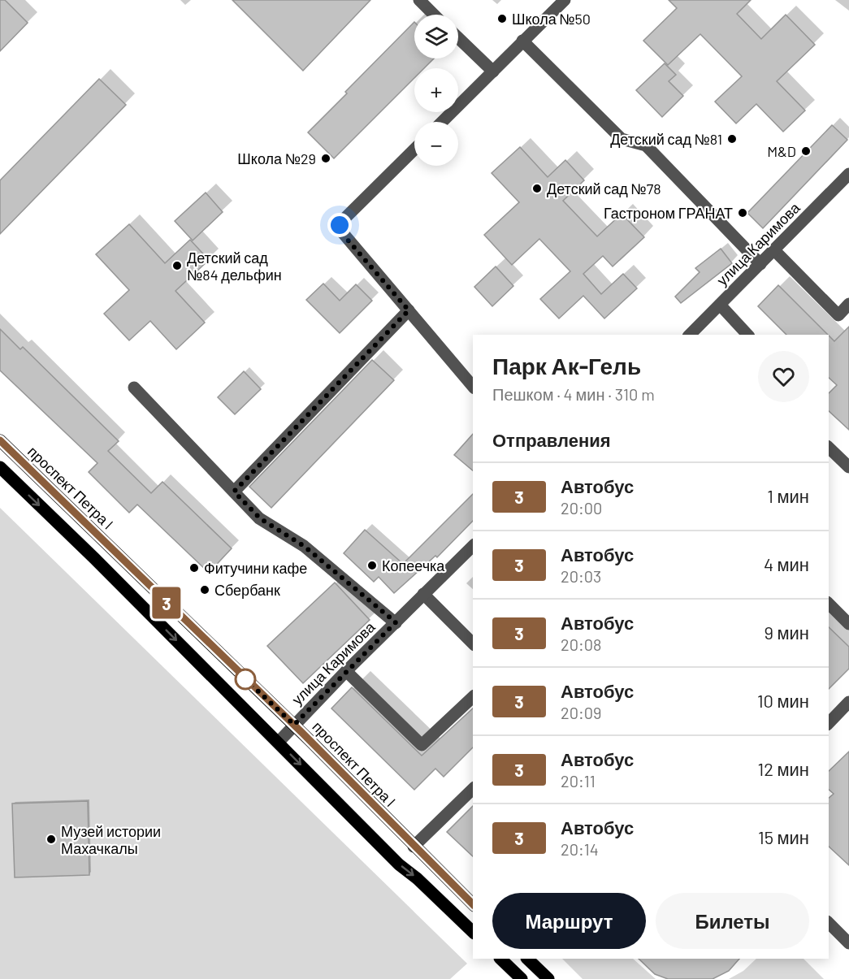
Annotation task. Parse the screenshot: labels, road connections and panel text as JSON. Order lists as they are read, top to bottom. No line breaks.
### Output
{"streets":{"main road":["проспект Петра I"],"street":["улица Каримова"]},"crossings":[["улица Каримова","проспект Петра I"]],"places":["Школа №50","Детский сад №81","M&D","Школа №29","Детский сад №78","Гастроном ГРАНАТ","Детский сад №84 дельфин","Копеечка","Фитучини кафе","Сбербанк","Музей истории Махачкалы"],"lines":["bus line 3"],"page":{"on_map":"3","map_buttons":["+","−"],"heading":[["Парк Ак-Гель","Пешком · 4 мин · 310 m"],"Отправления"],"list":[{"mark":"3","name":"Автобус","note":"20:00","value":"1 мин"},{"mark":"3","name":"Автобус","note":"20:03","value":"4 мин"},{"mark":"3","name":"Автобус","note":"20:08","value":"9 мин"},{"mark":"3","name":"Автобус","note":"20:09","value":"10 мин"},{"mark":"3","name":"Автобус","note":"20:11","value":"12 мин"},{"mark":"3","name":"Автобус","note":"20:14","value":"15 мин"}],"buttons":["Маршрут","Билеты"]}}
